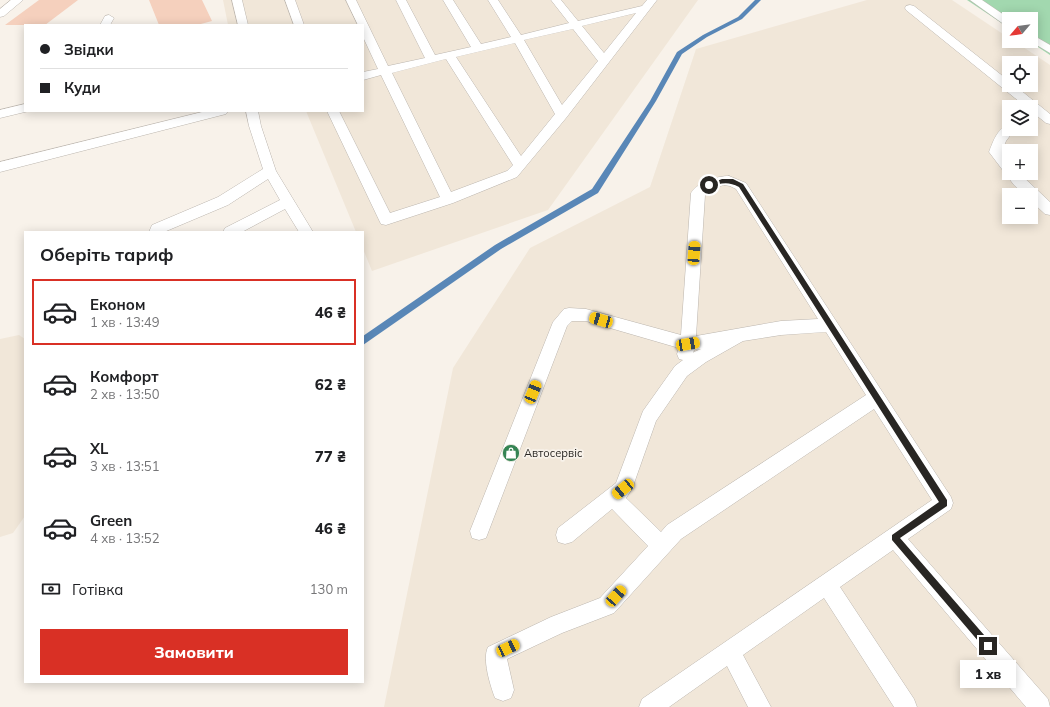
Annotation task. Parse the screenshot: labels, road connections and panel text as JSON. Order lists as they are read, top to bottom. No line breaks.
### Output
{"places":{"shop":["Автосервіс"]},"north":"bottom left","page":{"map_buttons":["+","−"],"banner":["Звідки","Куди"],"heading":"Оберіть тариф","list":[{"name":"Економ","note":"1 хв · 13:49","value":"46 ₴"},{"name":"Комфорт","note":"2 хв · 13:50","value":"62 ₴"},{"name":"XL","note":"3 хв · 13:51","value":"77 ₴"},{"name":"Green","note":"4 хв · 13:52","value":"46 ₴"}],"pay":["Готівка","130 m"],"buttons":"Замовити","bubble":"1 хв"}}
